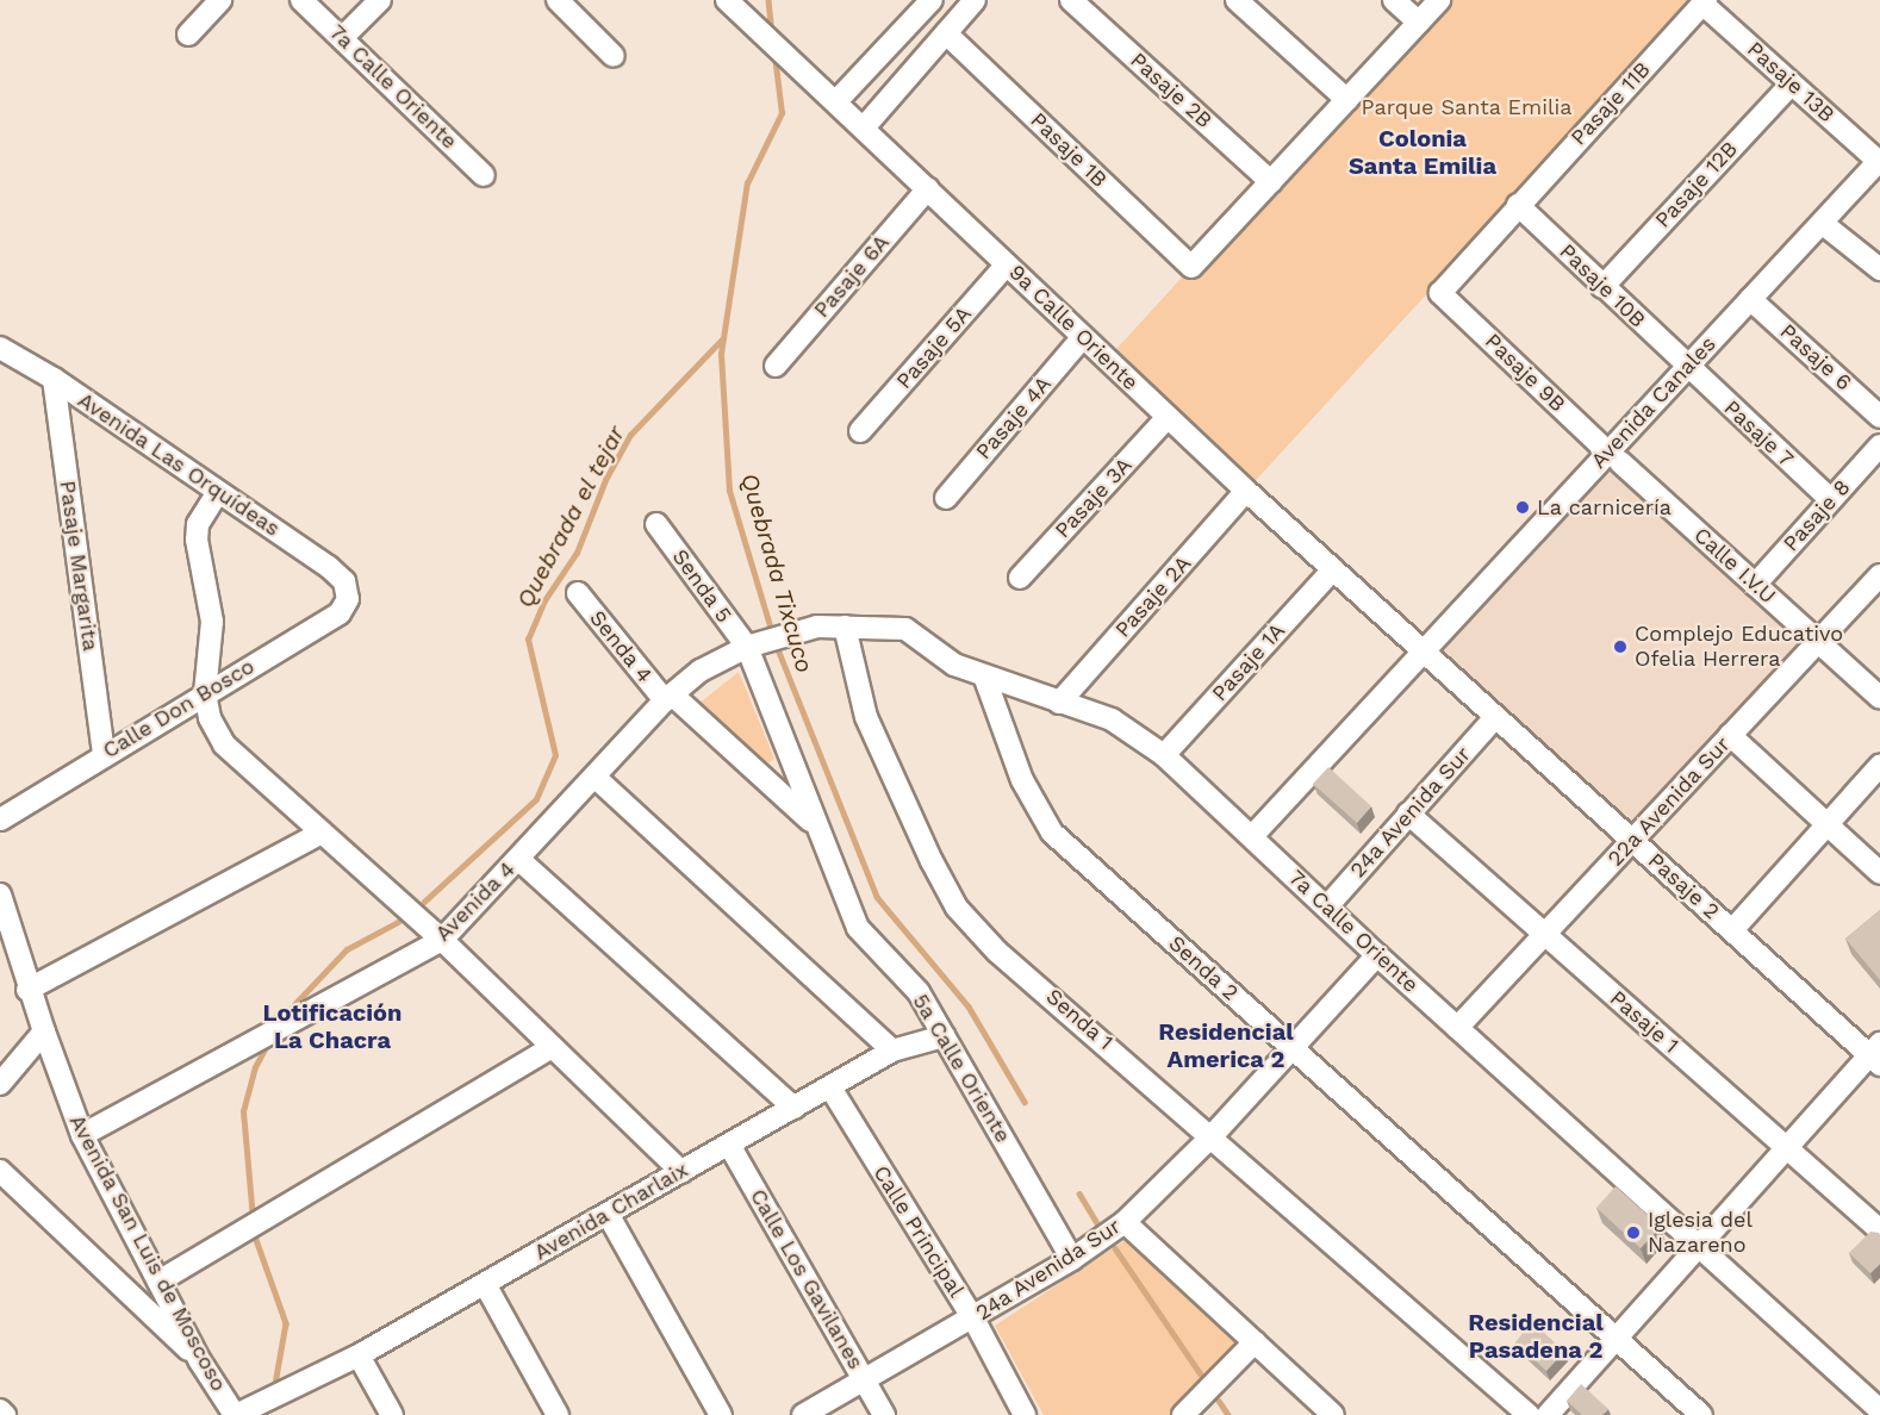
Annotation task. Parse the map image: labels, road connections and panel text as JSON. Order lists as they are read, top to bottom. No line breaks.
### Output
{"streets":{"street":["Pasaje 13B","7a Calle Oriente","Pasaje 2B","Pasaje 11B","Pasaje 1B","Pasaje 12B","Pasaje 6A","Pasaje 10B","9a Calle Oriente","Pasaje 5A","Pasaje 6","Pasaje 9B","Avenida Canales","Pasaje 4A","Pasaje 7","Avenida Las Orquídeas","Pasaje 3A","Pasaje 8","Pasaje Margarita","Calle I.V.U","Senda 5","Pasaje 2A","Senda 4","Pasaje 1A","Calle Don Bosco","22a Avenida Sur","24a Avenida Sur","Pasaje 2","Avenida 4","Senda 2","Senda 1","Pasaje 1","5a Calle Oriente","Avenida Charlaix","Calle Principal","Avenida San Luis de Moscoso","Calle Los Gavilanes"]},"crossings":[["Pasaje 13B","Pasaje 11B"],["Pasaje 13B","Pasaje 12B"],["Pasaje 13B","Avenida Canales"],["7a Calle Oriente","Avenida Canales"],["7a Calle Oriente","Senda 5"],["7a Calle Oriente","Pasaje 2A"],["7a Calle Oriente","Pasaje 1A"],["7a Calle Oriente","22a Avenida Sur"],["7a Calle Oriente","24a Avenida Sur"],["7a Calle Oriente","Avenida 4"],["7a Calle Oriente","Senda 2"],["7a Calle Oriente","Senda 1"],["7a Calle Oriente","5a Calle Oriente"],["Pasaje 2B","Pasaje 1B"],["Pasaje 11B","Pasaje 10B"],["Pasaje 11B","Pasaje 9B"],["Pasaje 12B","Pasaje 10B"],["Pasaje 6A","9a Calle Oriente"],["Pasaje 10B","Avenida Canales"],["Pasaje 10B","Pasaje 7"],["9a Calle Oriente","Pasaje 5A"],["9a Calle Oriente","Avenida Canales"],["9a Calle Oriente","Pasaje 4A"],["9a Calle Oriente","Pasaje 3A"],["9a Calle Oriente","Pasaje 2A"],["9a Calle Oriente","Pasaje 1A"],["9a Calle Oriente","Pasaje 2"],["Pasaje 6","Avenida Canales"],["Pasaje 9B","Avenida Canales"],["Pasaje 9B","Calle I.V.U"],["Avenida Canales","Pasaje 7"],["Avenida Canales","Calle I.V.U"],["Avenida Canales","Pasaje 2"],["Pasaje 7","Pasaje 8"],["Avenida Las Orquídeas","Pasaje Margarita"],["Avenida Las Orquídeas","Calle Don Bosco"],["Pasaje 8","Calle I.V.U"],["Pasaje Margarita","Calle Don Bosco"],["Calle I.V.U","22a Avenida Sur"],["Senda 5","Avenida 4"],["Senda 5","5a Calle Oriente"],["Senda 4","Avenida 4"],["Senda 4","5a Calle Oriente"],["22a Avenida Sur","Pasaje 2"],["22a Avenida Sur","Pasaje 1"],["24a Avenida Sur","Pasaje 2"],["24a Avenida Sur","Senda 2"],["24a Avenida Sur","Senda 1"],["24a Avenida Sur","Pasaje 1"],["24a Avenida Sur","5a Calle Oriente"],["24a Avenida Sur","Calle Principal"],["24a Avenida Sur","Calle Los Gavilanes"],["Avenida 4","5a Calle Oriente"],["Avenida 4","Avenida San Luis de Moscoso"],["5a Calle Oriente","Avenida Charlaix"],["Avenida Charlaix","Calle Principal"],["Avenida Charlaix","Avenida San Luis de Moscoso"],["Avenida Charlaix","Calle Los Gavilanes"]],"districts":["Colonia Santa Emilia","Lotificación La Chacra","Residencial America 2","Residencial Pasadena 2"],"water":["Quebrada el tejar","Quebrada Tixcuco"],"parks":["Parque Santa Emilia"],"places":["La carnicería","Complejo Educativo Ofelia Herrera","Iglesia del Nazareno"]}
